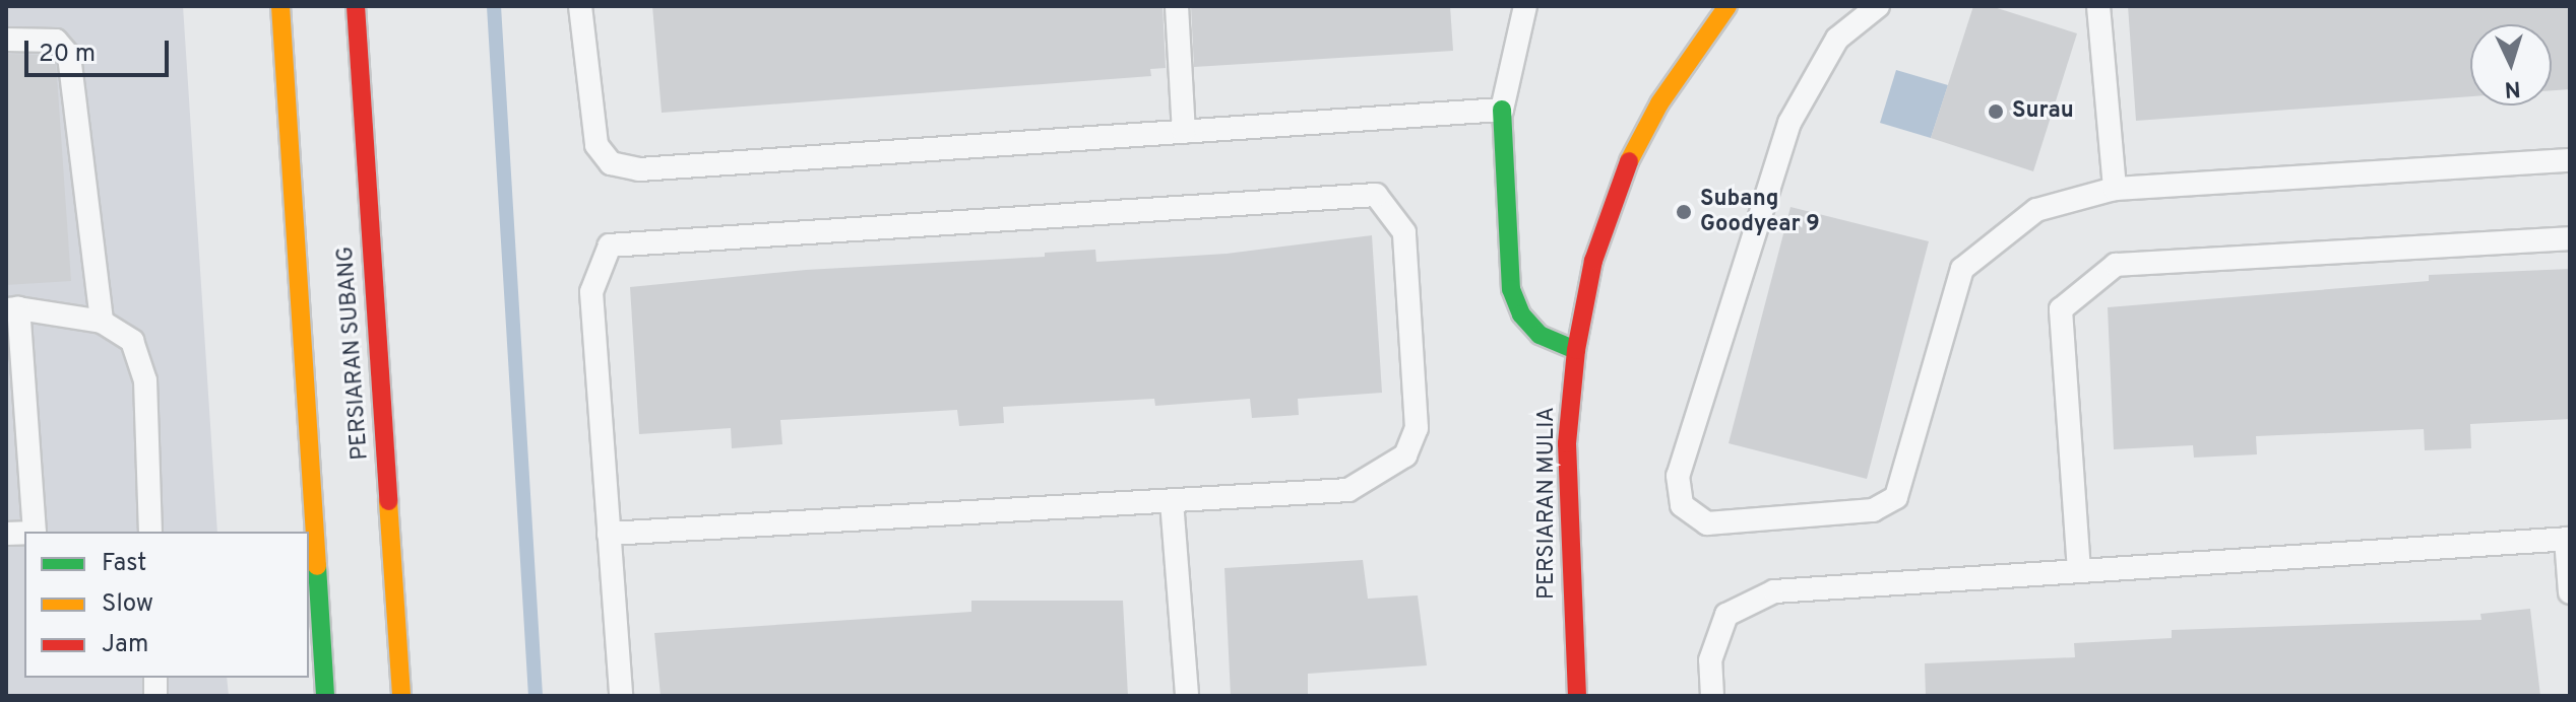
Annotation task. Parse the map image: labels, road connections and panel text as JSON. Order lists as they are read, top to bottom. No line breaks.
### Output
{"streets":{"street":["PERSIARAN SUBANG","PERSIARAN MULIA"]},"places":["Surau","Subang Goodyear 9"],"legend":["Fast","Slow","Jam"],"scale_bar":"20 m","north":"bottom"}
